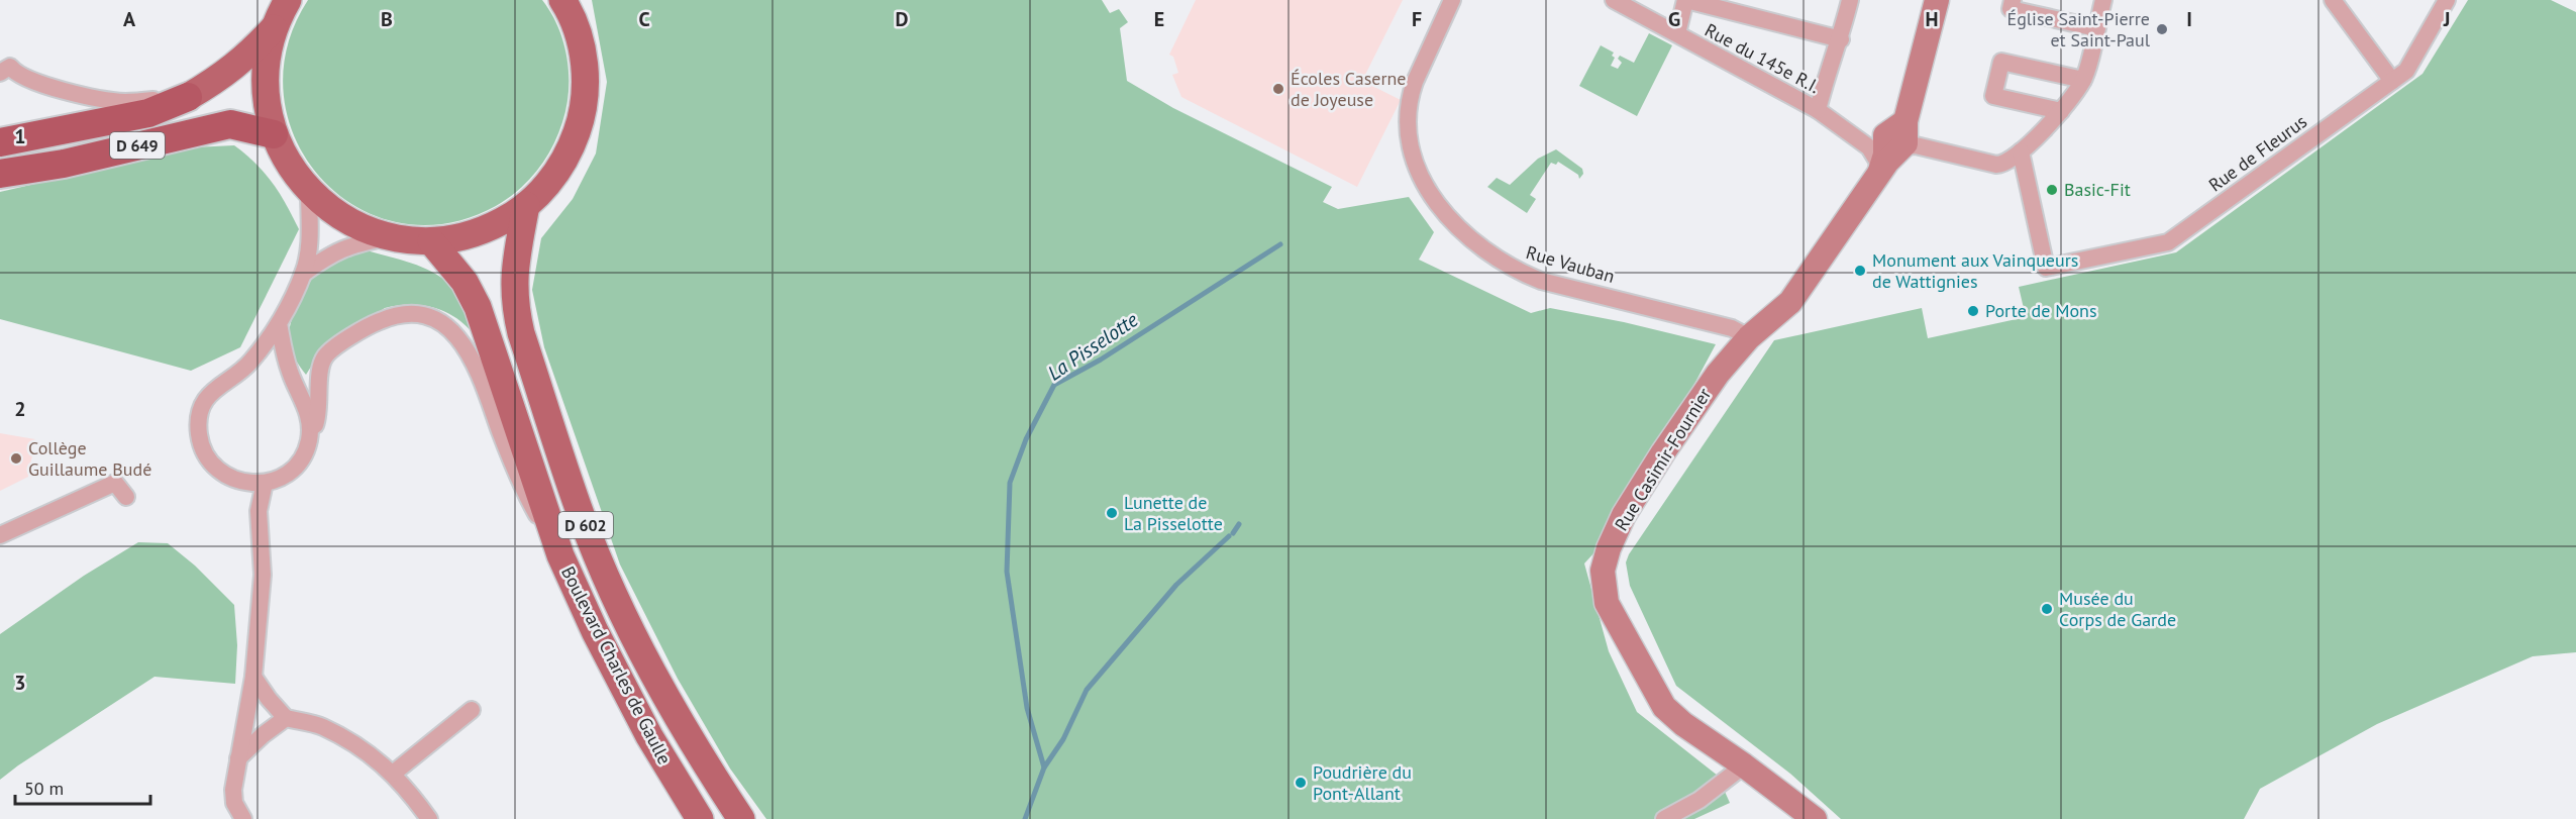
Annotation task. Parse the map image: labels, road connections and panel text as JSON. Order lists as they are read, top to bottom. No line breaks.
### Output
{"streets":{"highway":["D 649"],"main road":["Rue Casimir-Fournier","D 602","Boulevard Charles de Gaulle"],"street":["Rue du 145e R.I.","Rue de Fleurus","Rue Vauban"]},"crossings":[["Rue du 145e R.I.","Rue Casimir-Fournier"],["Rue Vauban","Rue Casimir-Fournier"]],"water":["La Pisselotte"],"places":["Église Saint-Pierre et Saint-Paul","Écoles Caserne de Joyeuse","Basic-Fit","Monument aux Vainqueurs de Wattignies","Porte de Mons","Collège Guillaume Budé","Lunette de La Pisselotte","Musée du Corps de Garde","Poudrière du Pont-Allant"],"scale_bar":"50 m","grid":{"columns":["A","B","C","D","E","F","G","H","I","J"],"rows":["1","2","3"]}}
